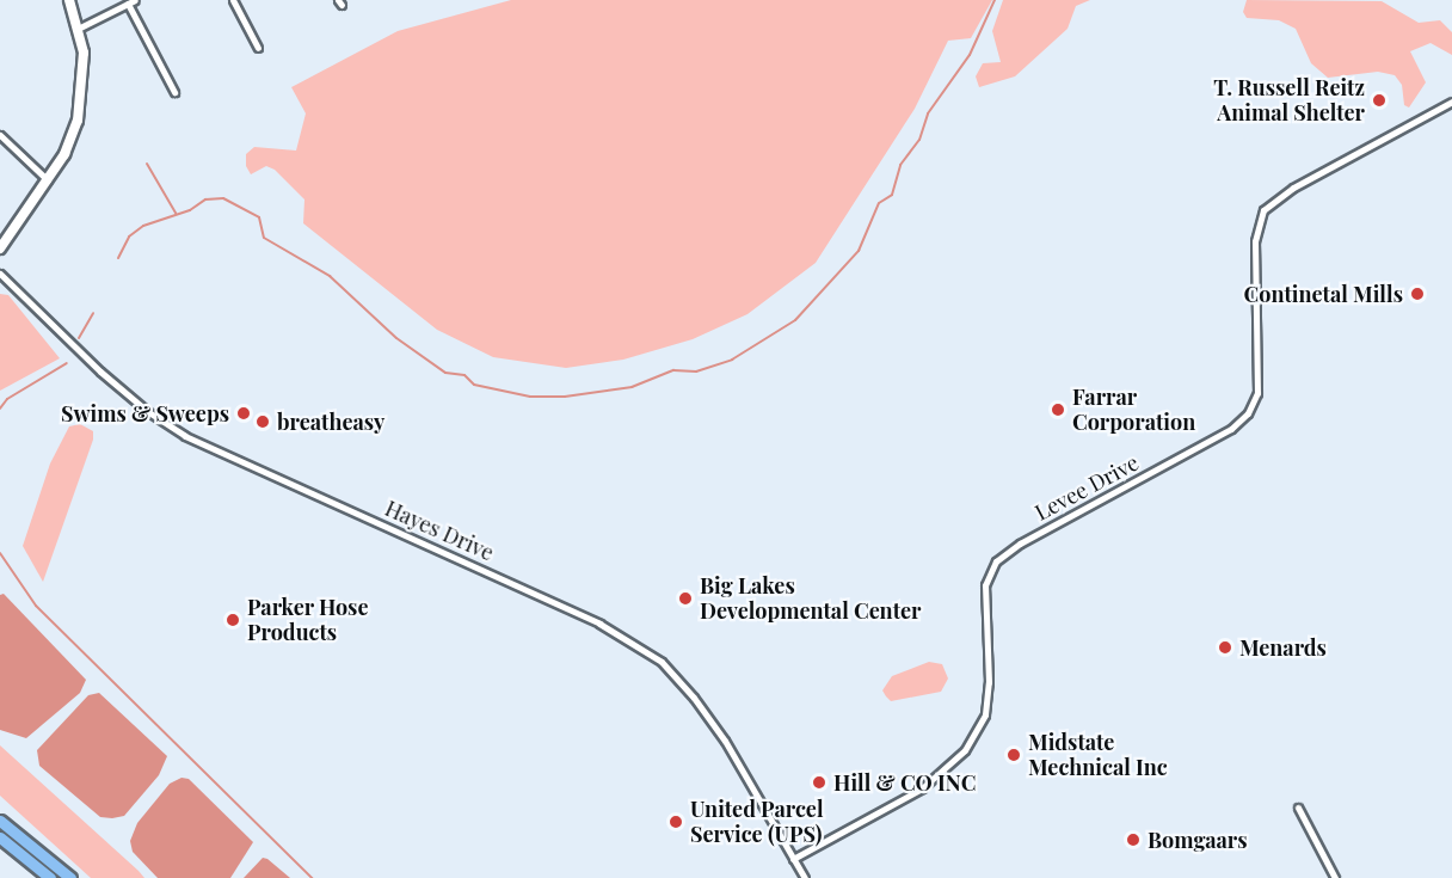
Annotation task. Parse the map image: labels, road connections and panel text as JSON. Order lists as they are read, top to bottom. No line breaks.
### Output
{"streets":{"street":["Levee Drive","Hayes Drive"]},"crossings":[["Levee Drive","Hayes Drive"]],"places":["T. Russell Reitz Animal Shelter","Continetal Mills","Farrar Corporation","Swims & Sweeps","breatheasy","Big Lakes Developmental Center","Parker Hose Products","Menards","Midstate Mechnical Inc","Hill & CO INC","United Parcel Service (UPS)","Bomgaars"]}
